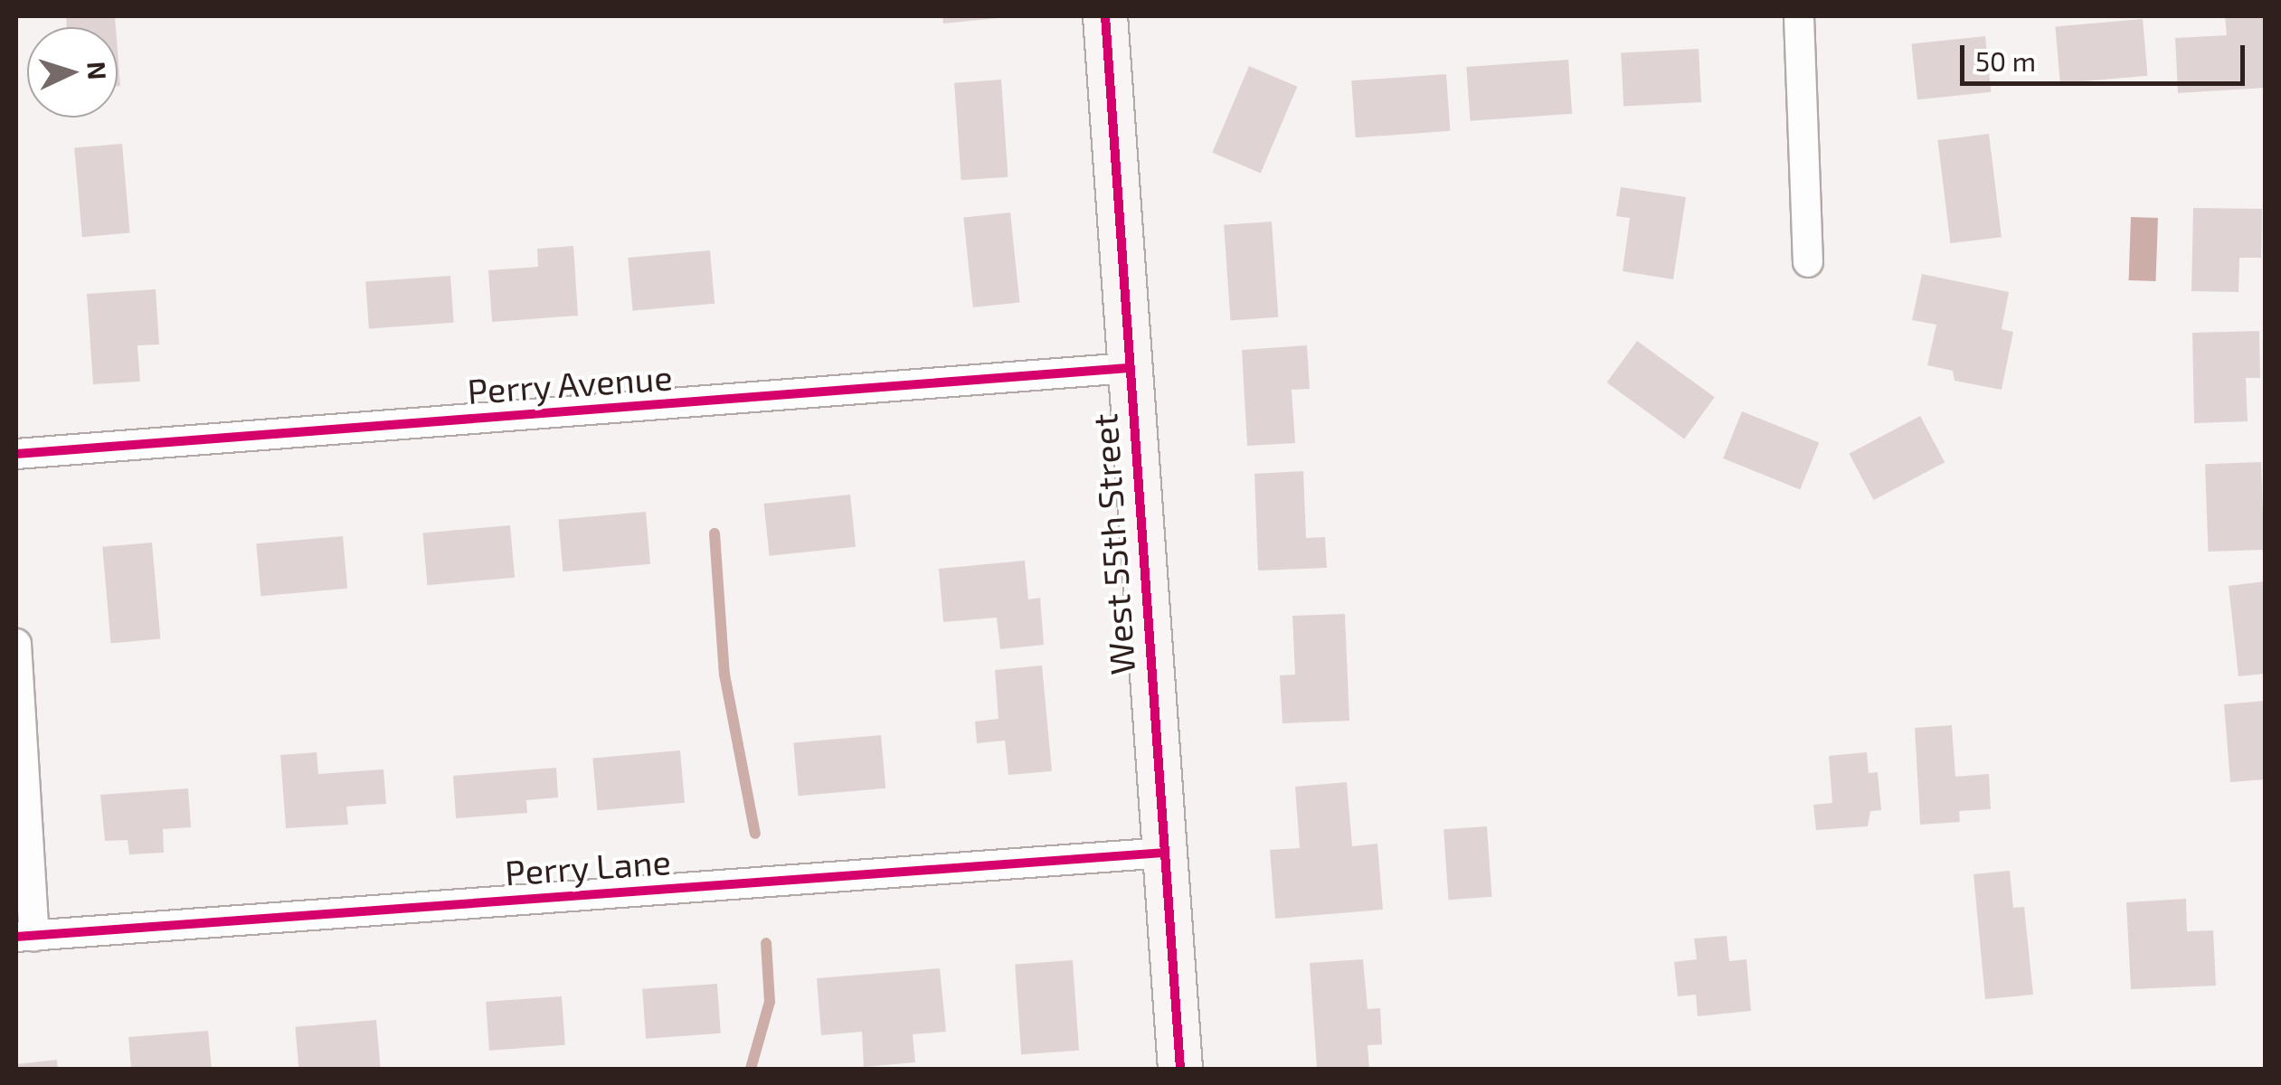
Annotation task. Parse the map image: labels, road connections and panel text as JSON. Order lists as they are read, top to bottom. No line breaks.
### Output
{"streets":{"street":["Perry Avenue","West 55th Street","Perry Lane"]},"crossings":[["Perry Avenue","West 55th Street"],["West 55th Street","Perry Lane"]],"scale_bar":"50 m","north":"right"}
